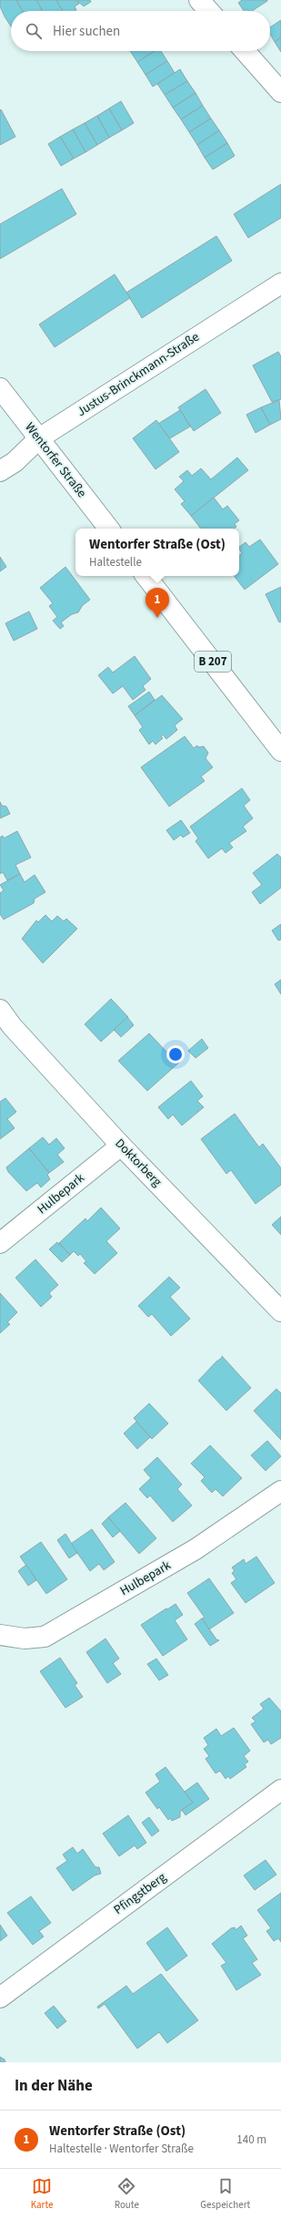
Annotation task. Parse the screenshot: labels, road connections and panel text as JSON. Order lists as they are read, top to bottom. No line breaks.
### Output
{"streets":{"street":["Justus-Brinckmann-Straße","Wentorfer Straße","B 207","Doktorberg","Hulbepark","Pfingstberg"]},"crossings":[["Justus-Brinckmann-Straße","Wentorfer Straße"],["Doktorberg","Hulbepark"]],"page":{"search":"Hier suchen","popup":["Wentorfer Straße (Ost)","Haltestelle"],"pins":"1","heading":"In der Nähe","list":[{"mark":"1","name":"Wentorfer Straße (Ost)","note":"Haltestelle · Wentorfer Straße","value":"140 m"}],"nav":["Karte","Route","Gespeichert"]}}
